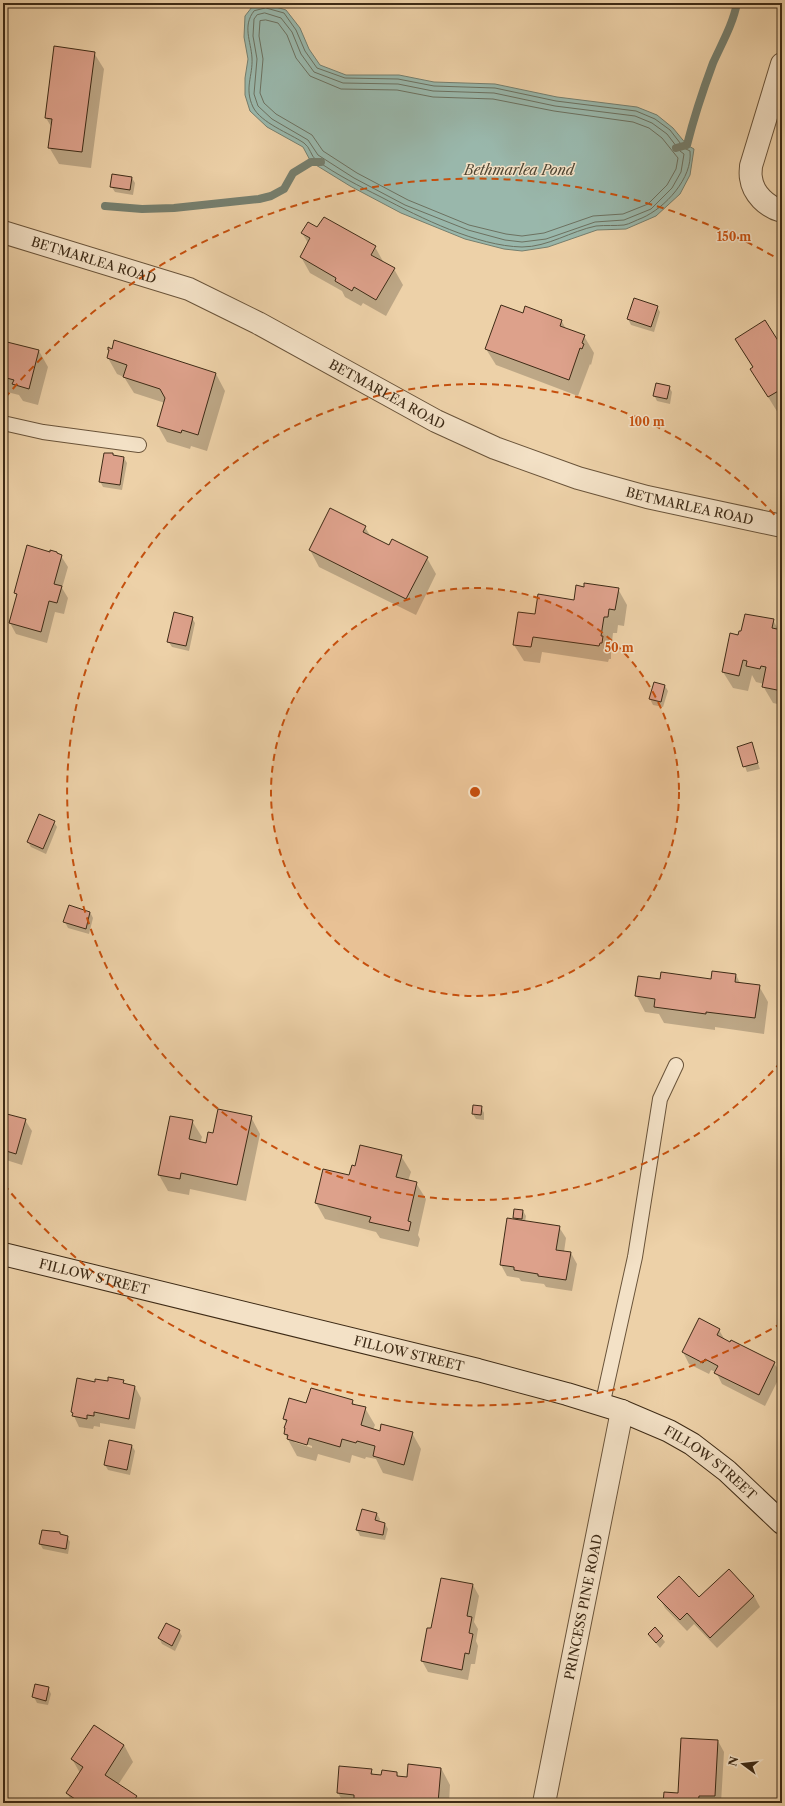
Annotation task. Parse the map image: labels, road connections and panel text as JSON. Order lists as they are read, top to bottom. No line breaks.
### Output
{"streets":{"street":["BETMARLEA ROAD","FILLOW STREET","PRINCESS PINE ROAD"]},"crossings":[["FILLOW STREET","PRINCESS PINE ROAD"]],"water":["Bethmarlea Pond"],"north":"left","rings":["150 m","100 m","50 m"]}
